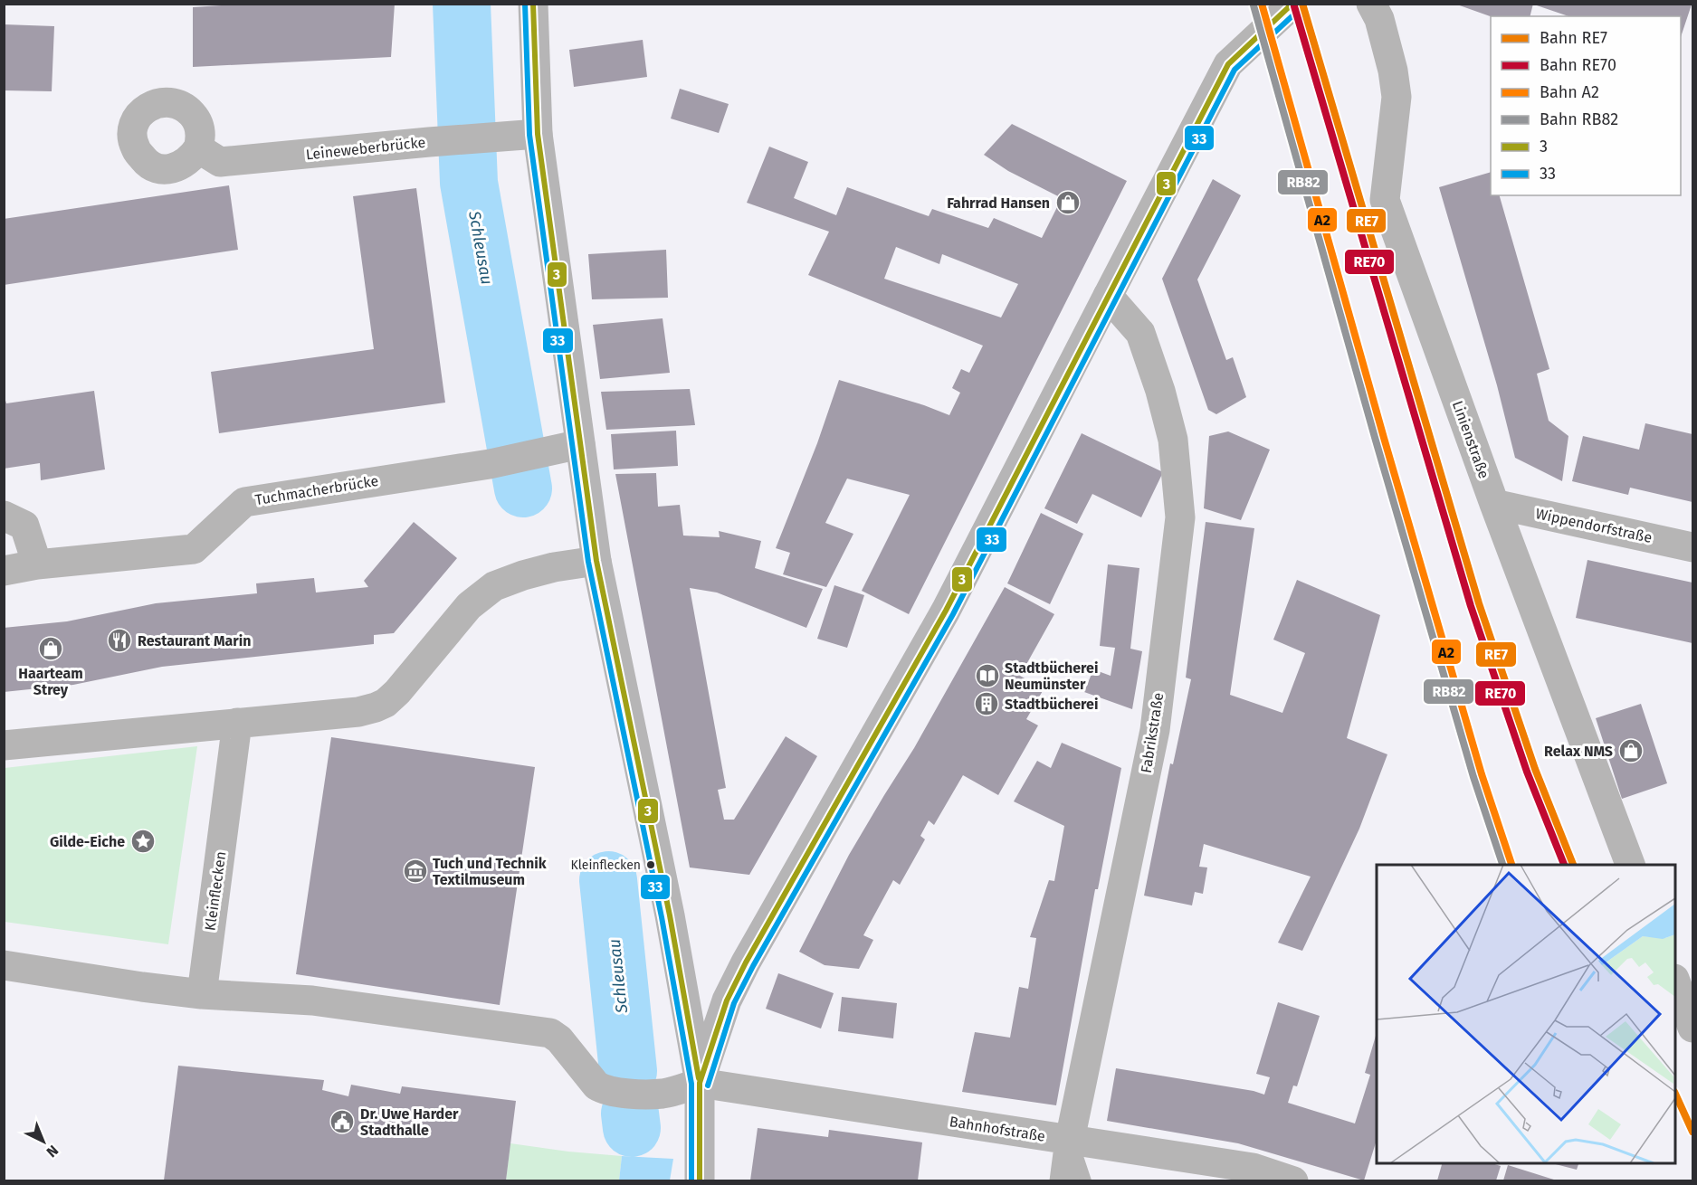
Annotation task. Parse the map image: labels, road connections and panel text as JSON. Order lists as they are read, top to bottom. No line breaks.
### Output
{"streets":{"street":["Leineweberbrücke","Linienstraße","Tuchmacherbrücke","Wippendorfstraße","Fabrikstraße","Kleinflecken","Bahnhofstraße"]},"crossings":[["Linienstraße","Wippendorfstraße"],["Fabrikstraße","Bahnhofstraße"]],"water":["Schleusau"],"places":{"shop":["Fahrrad Hansen","Haarteam Strey","Relax NMS"],"restaurant":["Restaurant Marin"],"library":["Stadtbücherei Neumünster"],"building":["Stadtbücherei"],"place":["Gilde-Eiche"],"other":["Kleinflecken"],"museum":["Tuch und Technik Textilmuseum"],"public building":["Dr. Uwe Harder Stadthalle"]},"lines":["rail line RE7","rail line A2","transit line 3","transit line 33","rail line RB82","rail line RE70"],"legend":["Bahn RE7","Bahn RE70","Bahn A2","Bahn RB82","3","33"],"north":"bottom right"}
